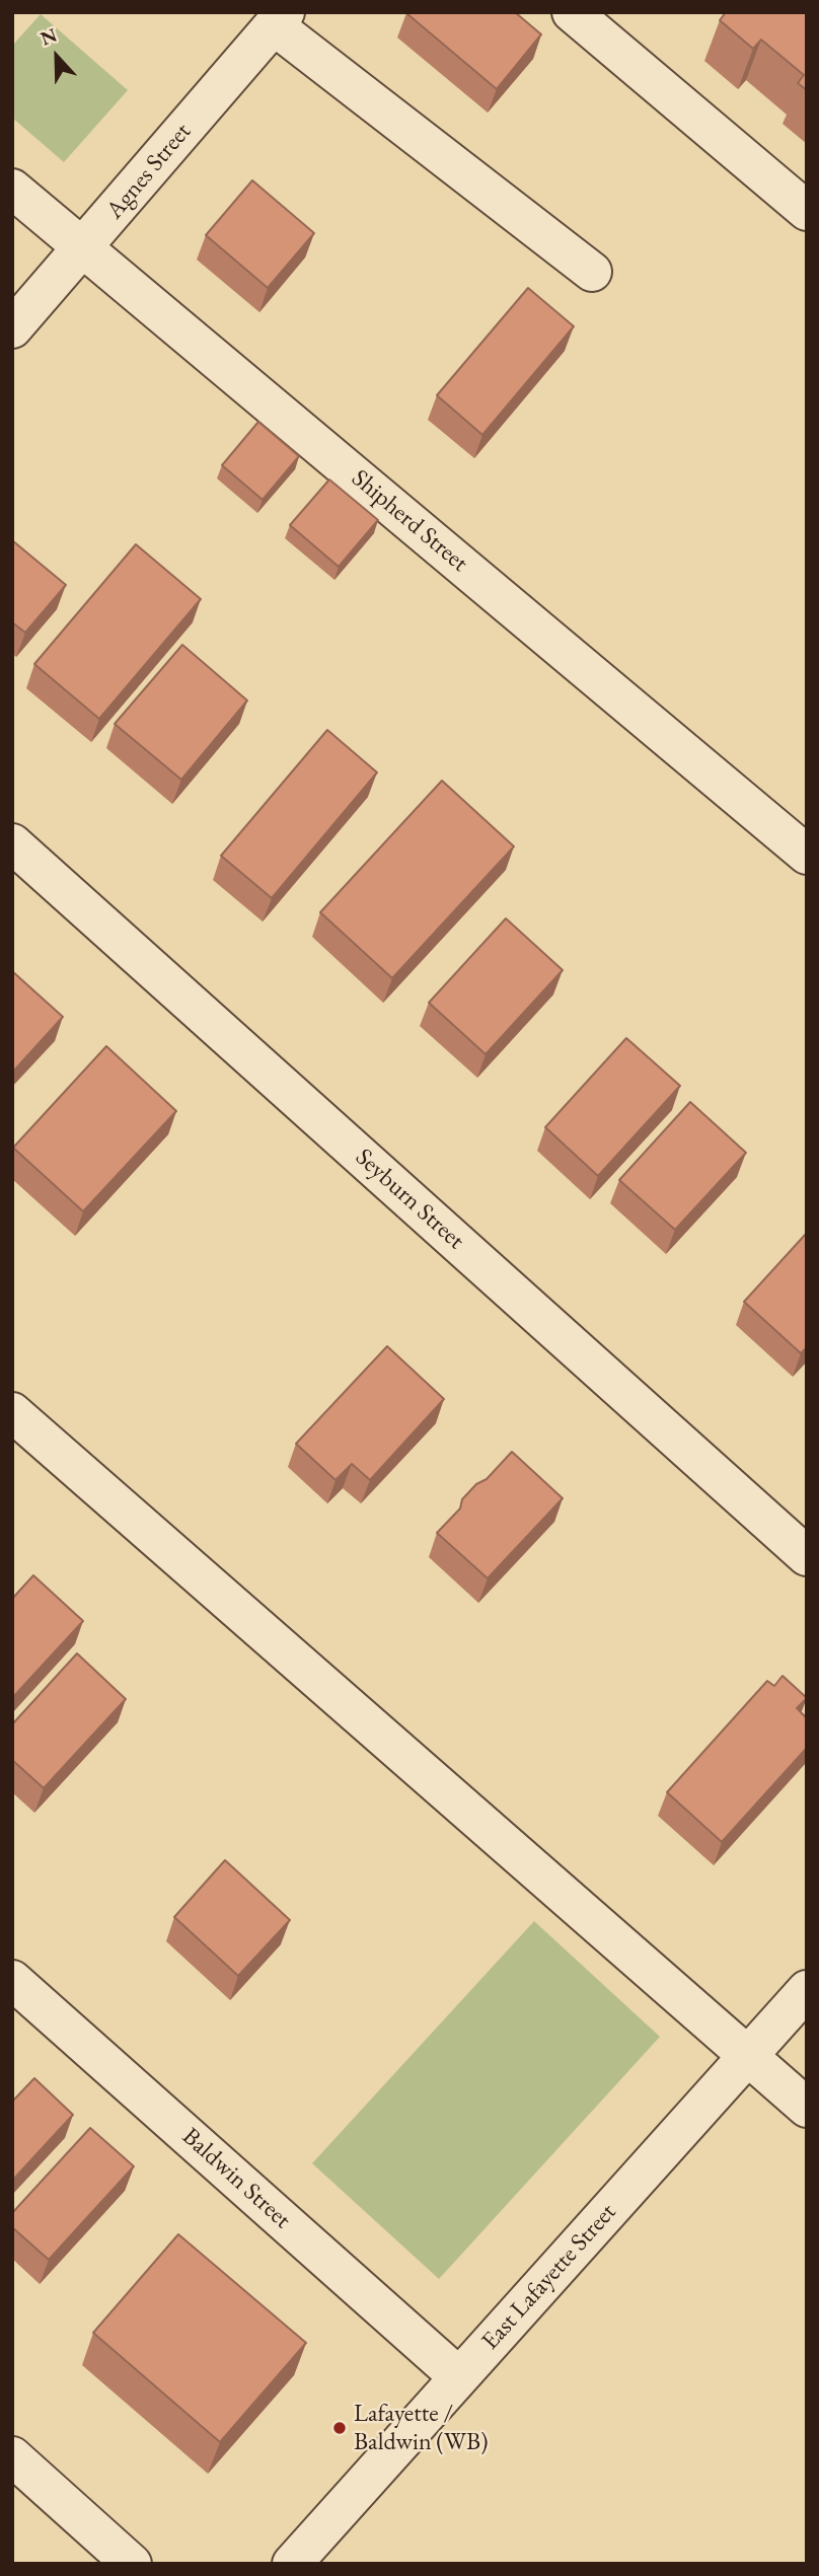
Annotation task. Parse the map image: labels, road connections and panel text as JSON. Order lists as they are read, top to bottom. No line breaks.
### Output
{"streets":{"street":["Agnes Street","Shipherd Street","Seyburn Street","Baldwin Street","East Lafayette Street"]},"crossings":[["Agnes Street","Shipherd Street"],["Baldwin Street","East Lafayette Street"]],"places":["Lafayette / Baldwin (WB)"],"north":"top"}
